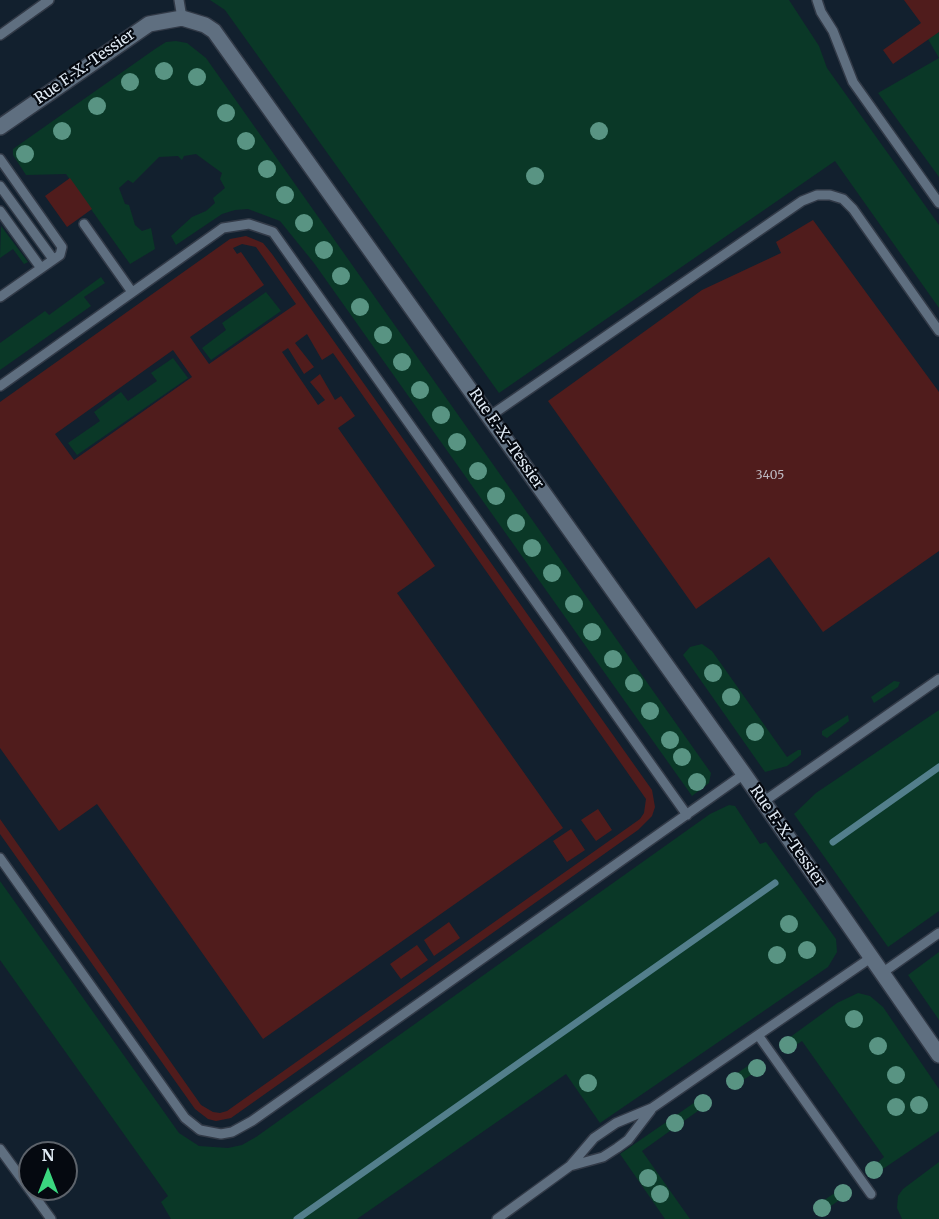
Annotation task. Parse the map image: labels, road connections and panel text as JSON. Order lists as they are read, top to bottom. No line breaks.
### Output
{"streets":{"street":["Rue F.-X.-Tessier"]},"house_numbers":["3405"],"north":"top"}
